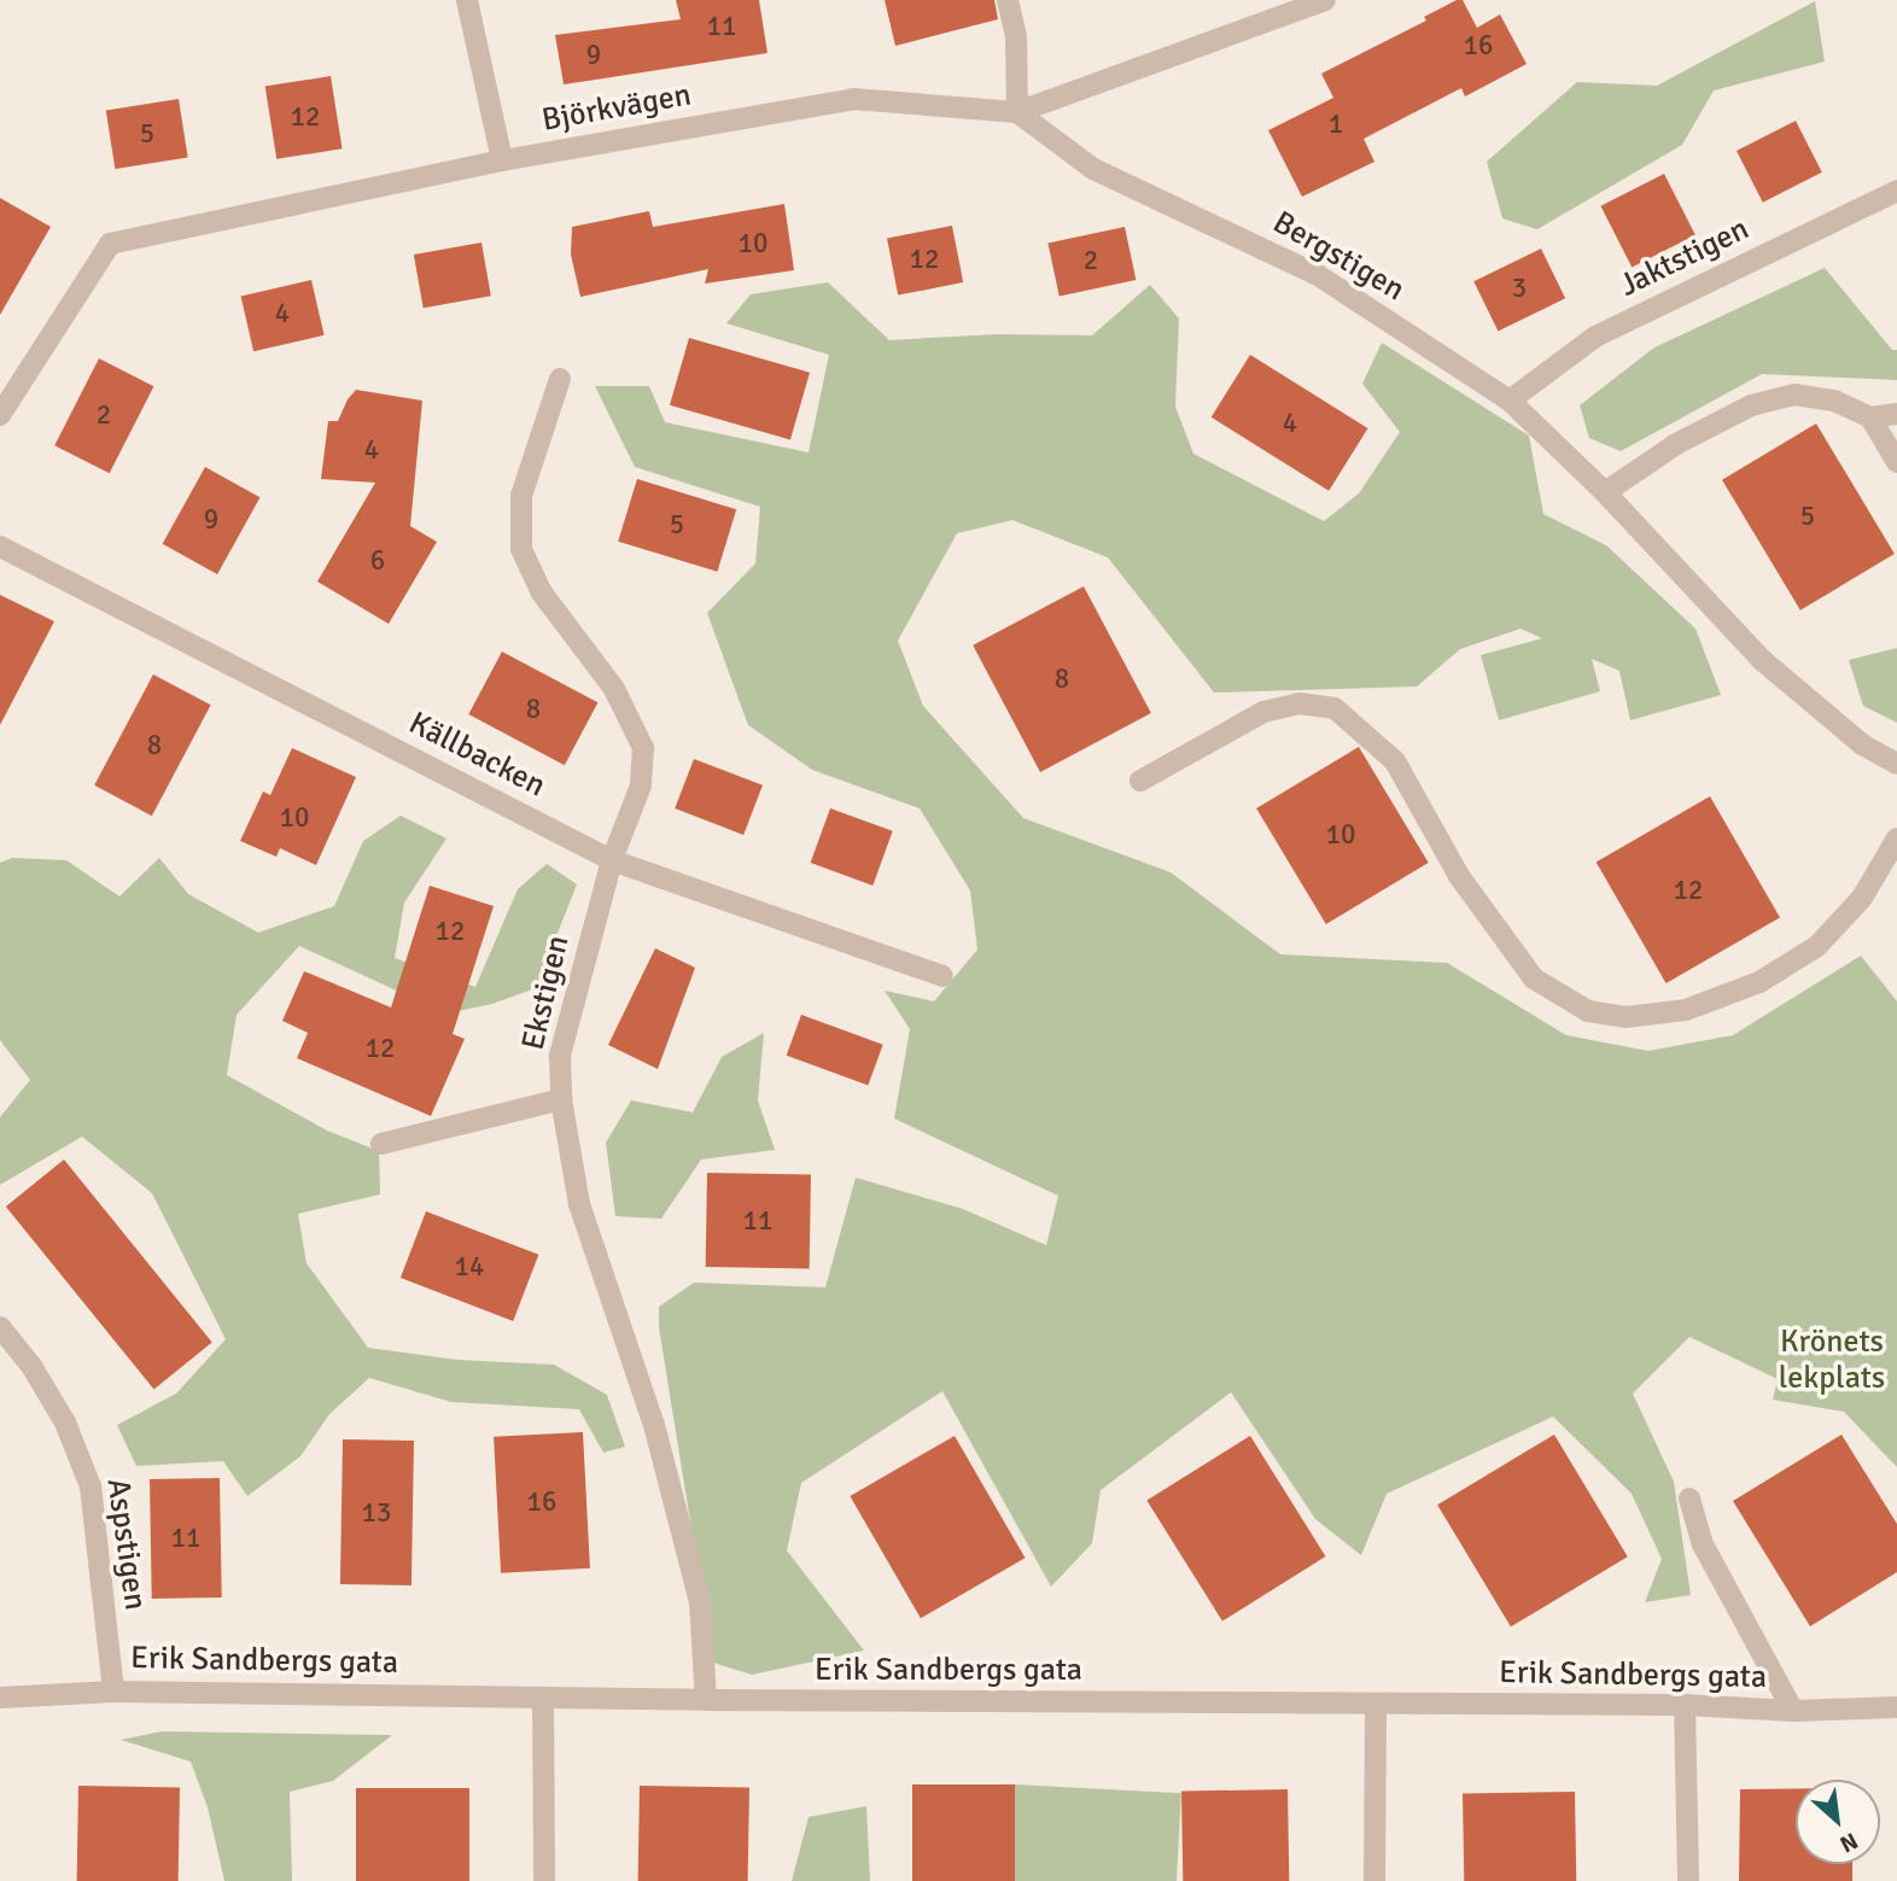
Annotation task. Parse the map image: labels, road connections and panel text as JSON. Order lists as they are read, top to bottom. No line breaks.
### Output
{"streets":{"street":["Björkvägen","Bergstigen","Jaktstigen","Källbacken","Ekstigen","Aspstigen","Erik Sandbergs gata"]},"crossings":[["Björkvägen","Bergstigen"],["Bergstigen","Jaktstigen"],["Källbacken","Ekstigen"],["Ekstigen","Erik Sandbergs gata"],["Aspstigen","Erik Sandbergs gata"]],"parks":["Krönets lekplats"],"house_numbers":["11","16","9","12","1","5","10","12","2","3","4","2","4","4","5","9","5","6","8","8","8","10","10","12","12","12","11","14","16","13","11"],"north":"bottom right"}
